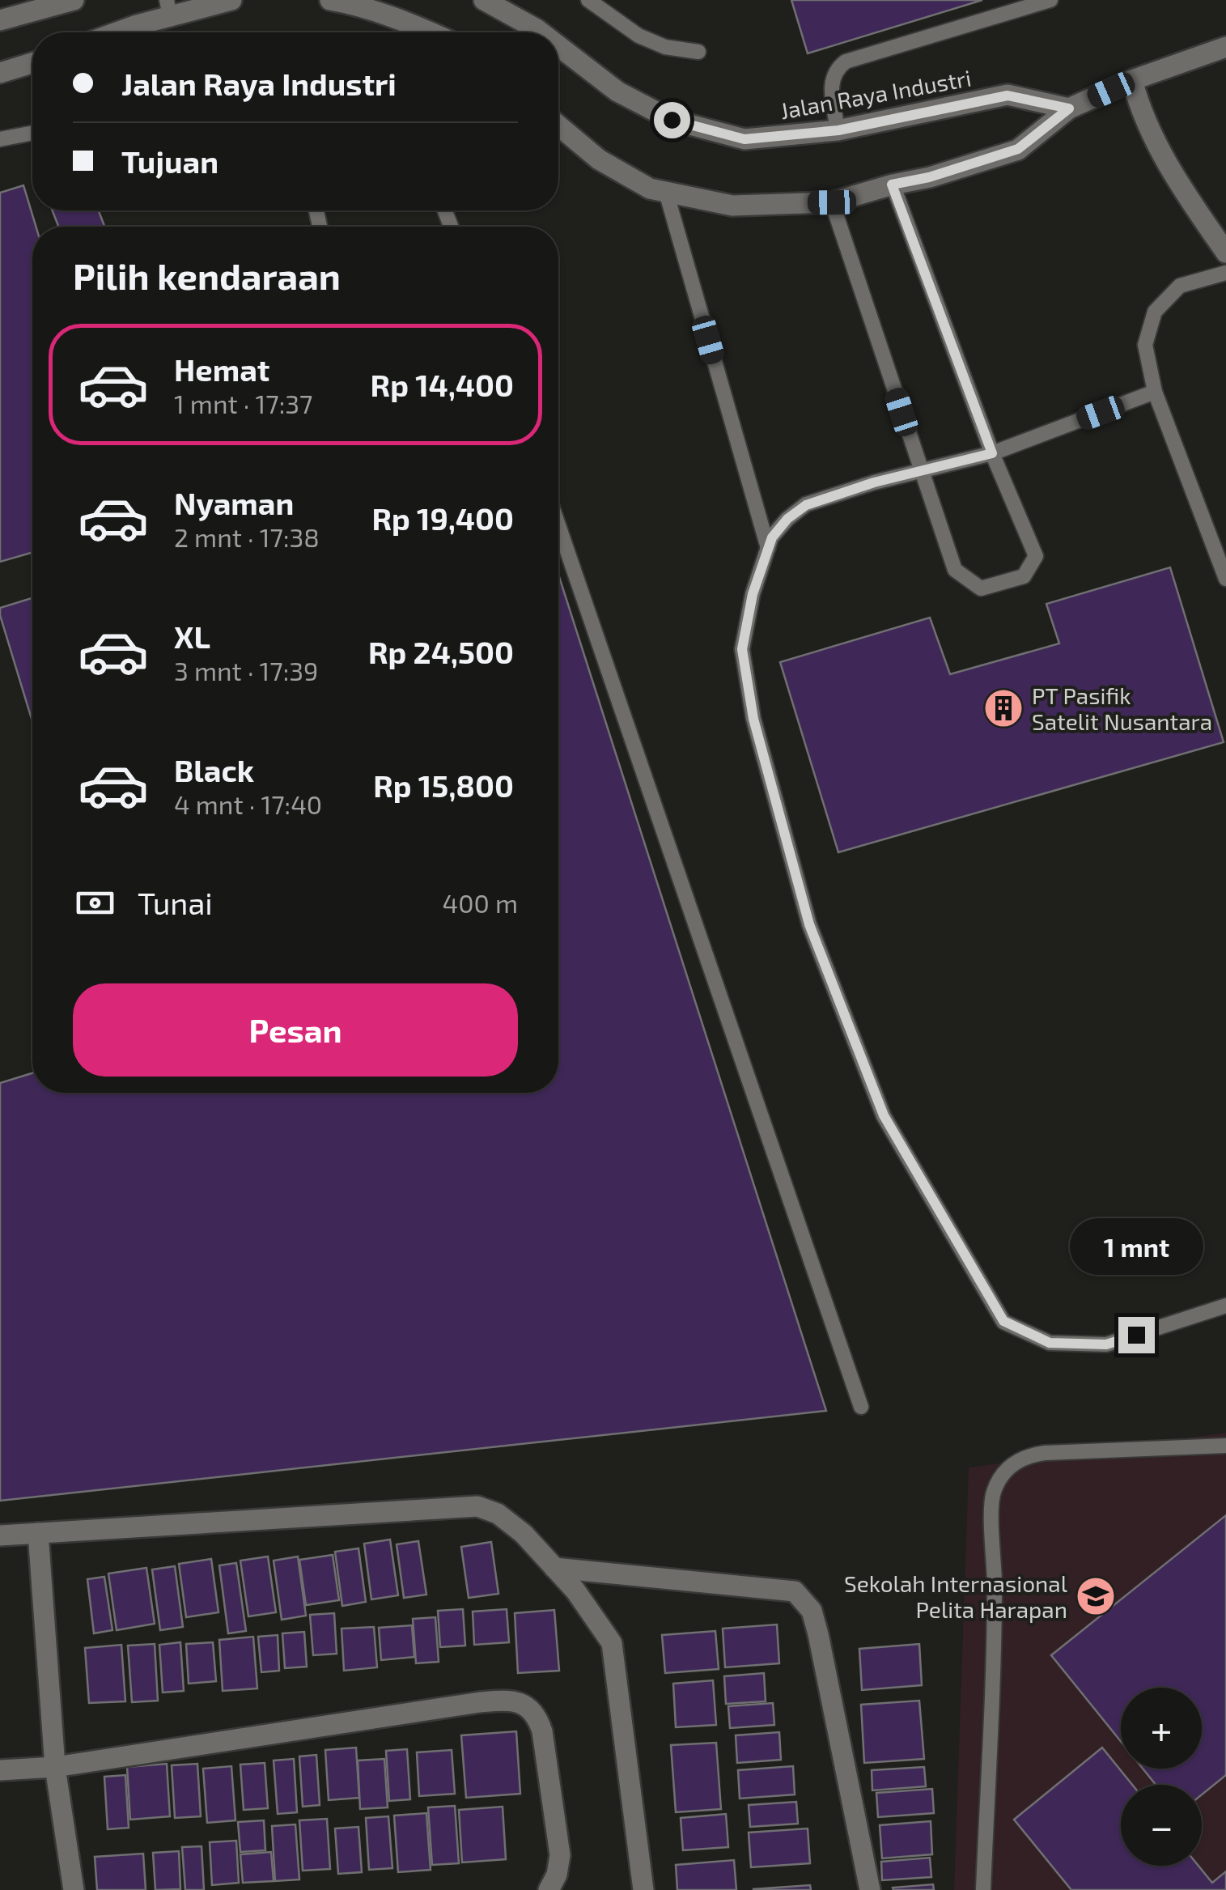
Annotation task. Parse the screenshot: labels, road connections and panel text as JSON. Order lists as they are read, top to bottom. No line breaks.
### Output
{"streets":{"street":["Jalan Raya Industri"]},"places":{"building":["PT Pasifik Satelit Nusantara"],"school or university":["Sekolah Internasional Pelita Harapan"]},"page":{"banner":["Jalan Raya Industri","Tujuan"],"heading":"Pilih kendaraan","list":[{"name":"Hemat","note":"1 mnt · 17:37","value":"Rp 14,400"},{"name":"Nyaman","note":"2 mnt · 17:38","value":"Rp 19,400"},{"name":"XL","note":"3 mnt · 17:39","value":"Rp 24,500"},{"name":"Black","note":"4 mnt · 17:40","value":"Rp 15,800"}],"pay":["Tunai","400 m"],"buttons":"Pesan","bubble":"1 mnt","map_buttons":["+","−"]}}
